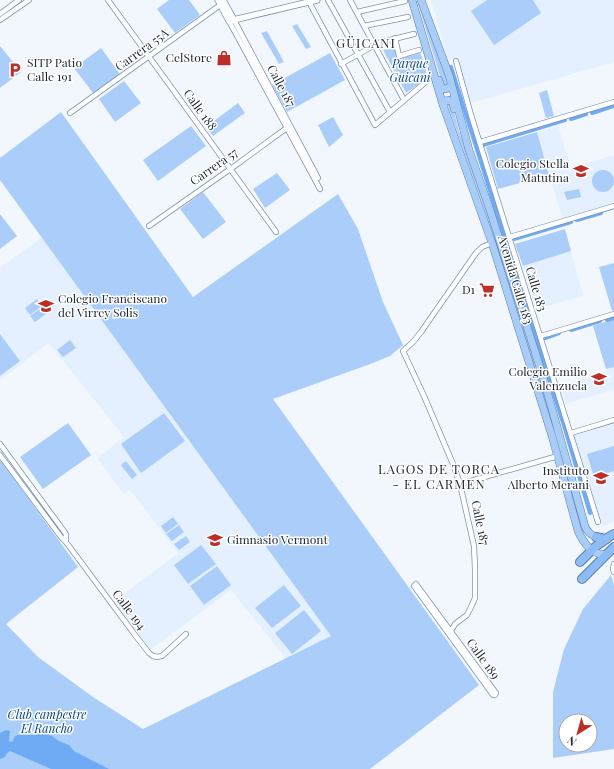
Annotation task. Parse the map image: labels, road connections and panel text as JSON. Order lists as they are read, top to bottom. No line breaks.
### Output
{"streets":{"main road":["Avenida Calle 183"],"street":["Carrera 55A","Calle 187","Calle 188","Carrera 57","Calle 183","Calle 194","Calle 189"]},"crossings":[["Carrera 55A","Calle 187"],["Carrera 55A","Calle 188"],["Calle 187","Carrera 57"],["Calle 187","Avenida Calle 183"],["Calle 187","Calle 189"],["Calle 188","Carrera 57"]],"districts":["GÜICANI","LAGOS DE TORCA - EL CARMEN"],"parks":["Parque Guicani","Club campestre El Rancho"],"places":{"shop":["CelStore"],"parking":["SITP Patio Calle 191"],"school or university":["Colegio Stella Matutina","Colegio Franciscano del Virrey Solis","Colegio Emilio Valenzuela","Instituto Alberto Merani","Gimnasio Vermont"],"supermarket":["D1"]},"north":"bottom left"}
